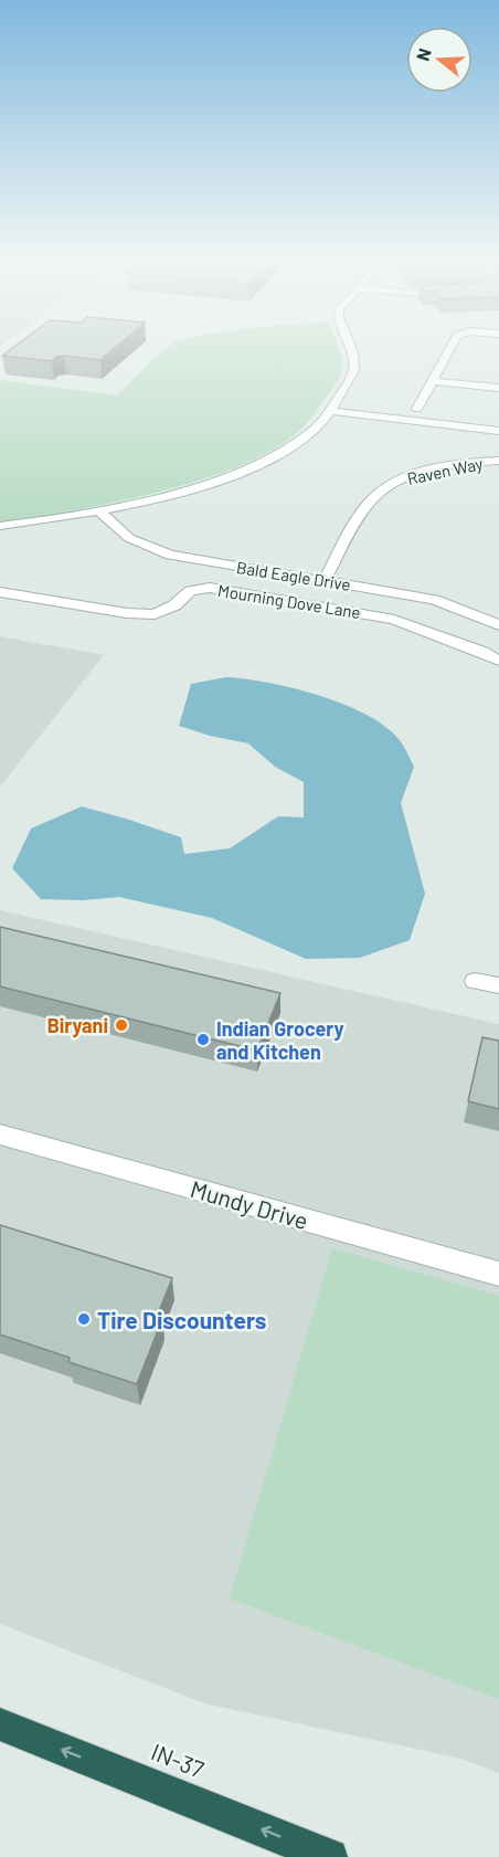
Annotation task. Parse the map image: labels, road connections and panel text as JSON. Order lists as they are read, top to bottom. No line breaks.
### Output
{"streets":{"highway":["IN-37"],"street":["Raven Way","Bald Eagle Drive","Mourning Dove Lane","Mundy Drive"]},"crossings":[["Raven Way","Bald Eagle Drive"]],"one_way":["IN-37"],"places":["Biryani","Indian Grocery and Kitchen","Tire Discounters"],"north":"left"}
